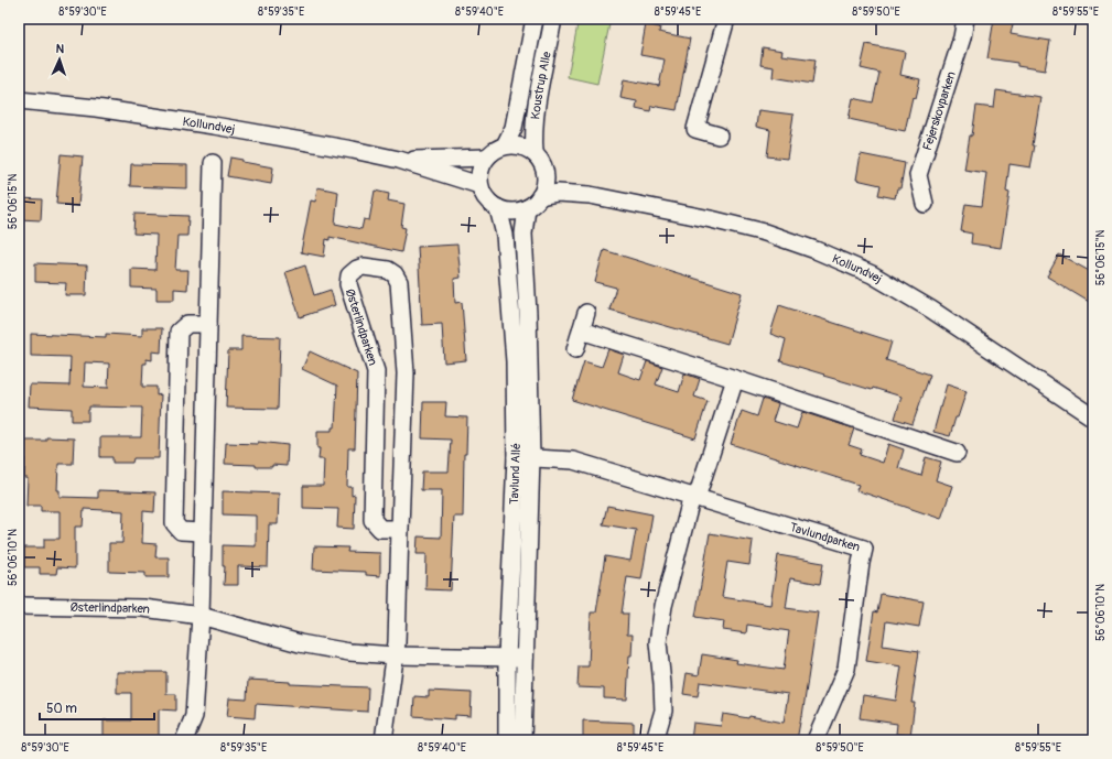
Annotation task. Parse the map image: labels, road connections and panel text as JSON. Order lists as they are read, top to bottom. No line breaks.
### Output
{"streets":{"street":["Koustrup Alle","Fejerskovparken","Kollundvej","Østerlindparken","Tavlund Allé","Tavlundparken"]},"crossings":[["Koustrup Alle","Kollundvej"],["Koustrup Alle","Tavlund Allé"],["Kollundvej","Tavlund Allé"],["Østerlindparken","Tavlund Allé"],["Tavlund Allé","Tavlundparken"]],"scale_bar":"50 m","north":"top","coordinates":["8°59'30\"E","8°59'35\"E","8°59'40\"E","8°59'45\"E","8°59'50\"E","8°59'55\"E","56°06'15\"N","56°06'10\"N"]}
